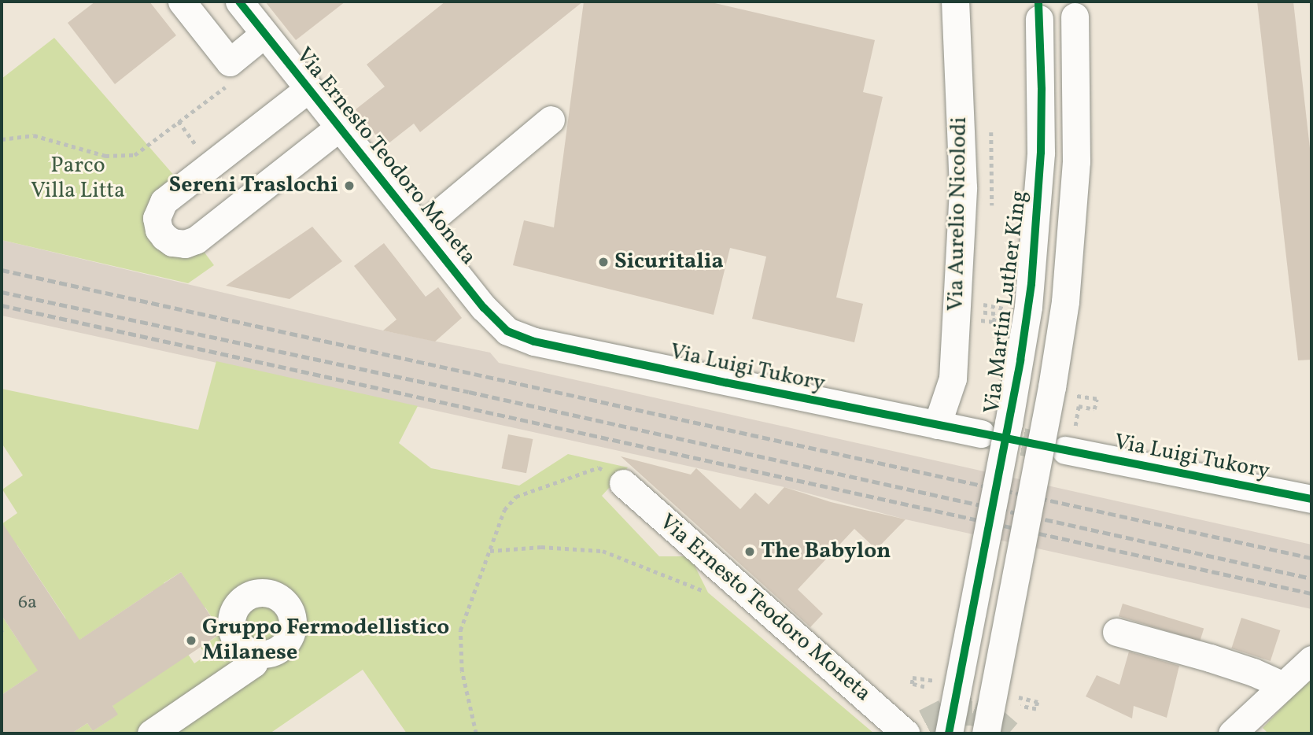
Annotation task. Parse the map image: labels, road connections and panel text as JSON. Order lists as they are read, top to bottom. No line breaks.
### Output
{"streets":{"street":["Via Ernesto Teodoro Moneta","Via Aurelio Nicolodi","Via Martin Luther King","Via Luigi Tukory"]},"crossings":[["Via Ernesto Teodoro Moneta","Via Martin Luther King"],["Via Ernesto Teodoro Moneta","Via Luigi Tukory"],["Via Aurelio Nicolodi","Via Luigi Tukory"]],"parks":["Parco Villa Litta"],"places":["Sereni Traslochi","Sicuritalia","The Babylon","Gruppo Fermodellistico Milanese"],"house_numbers":["6a"]}
